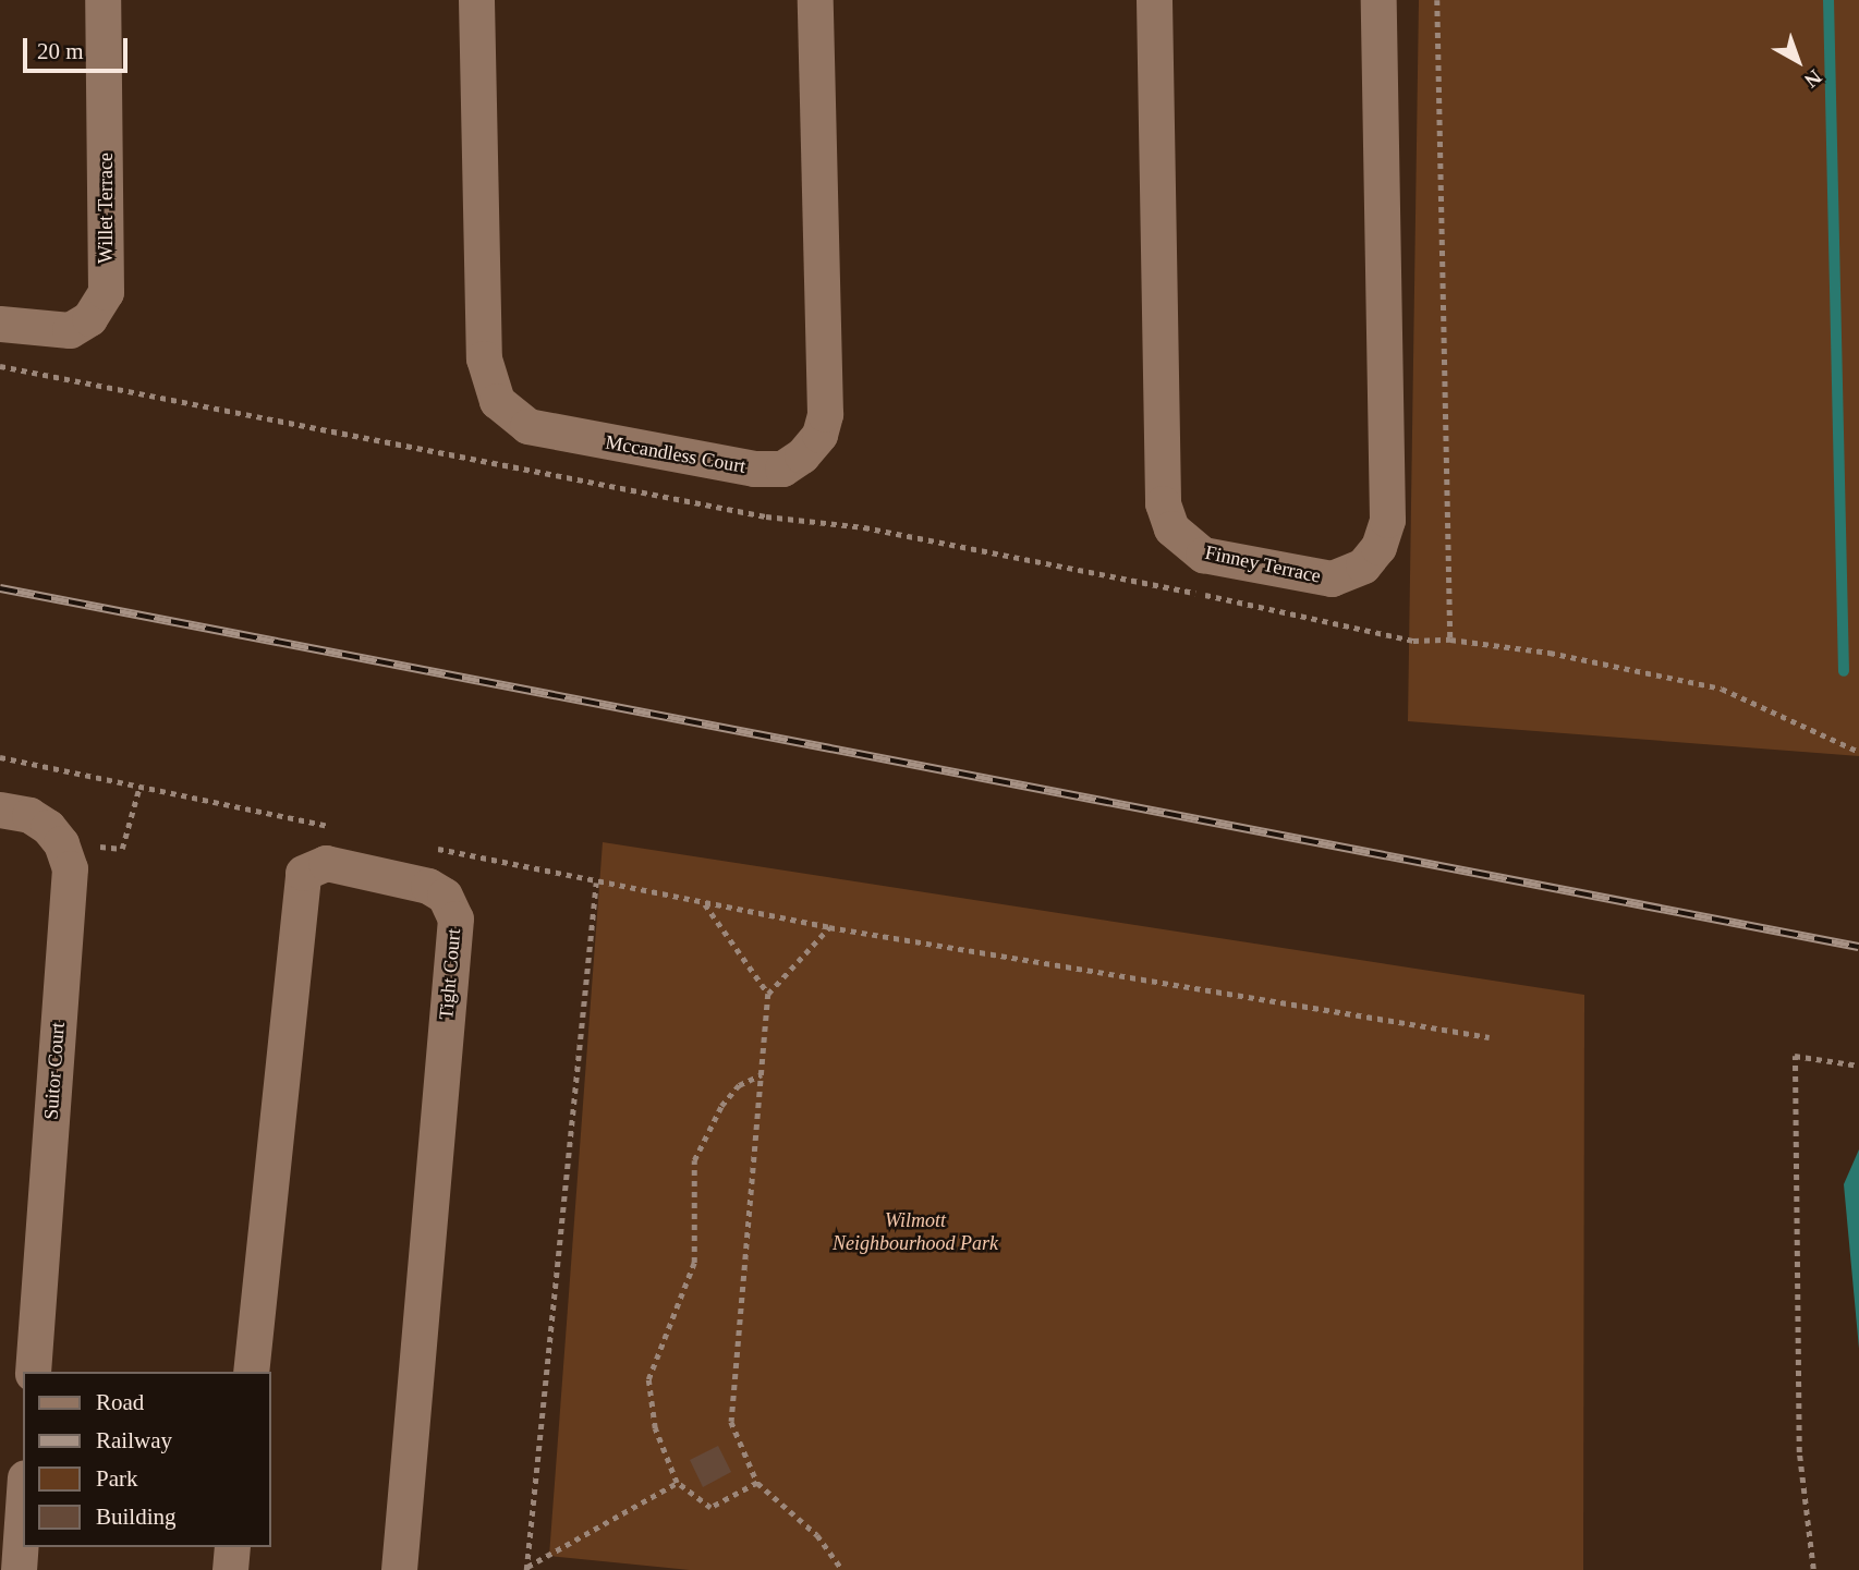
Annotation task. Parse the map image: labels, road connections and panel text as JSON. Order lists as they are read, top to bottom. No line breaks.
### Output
{"streets":{"street":["Willet Terrace","Mccandless Court","Finney Terrace","Tight Court","Suitor Court"]},"parks":["Wilmott Neighbourhood Park"],"legend":["Road","Railway","Park","Building"],"scale_bar":"20 m","north":"bottom right"}
